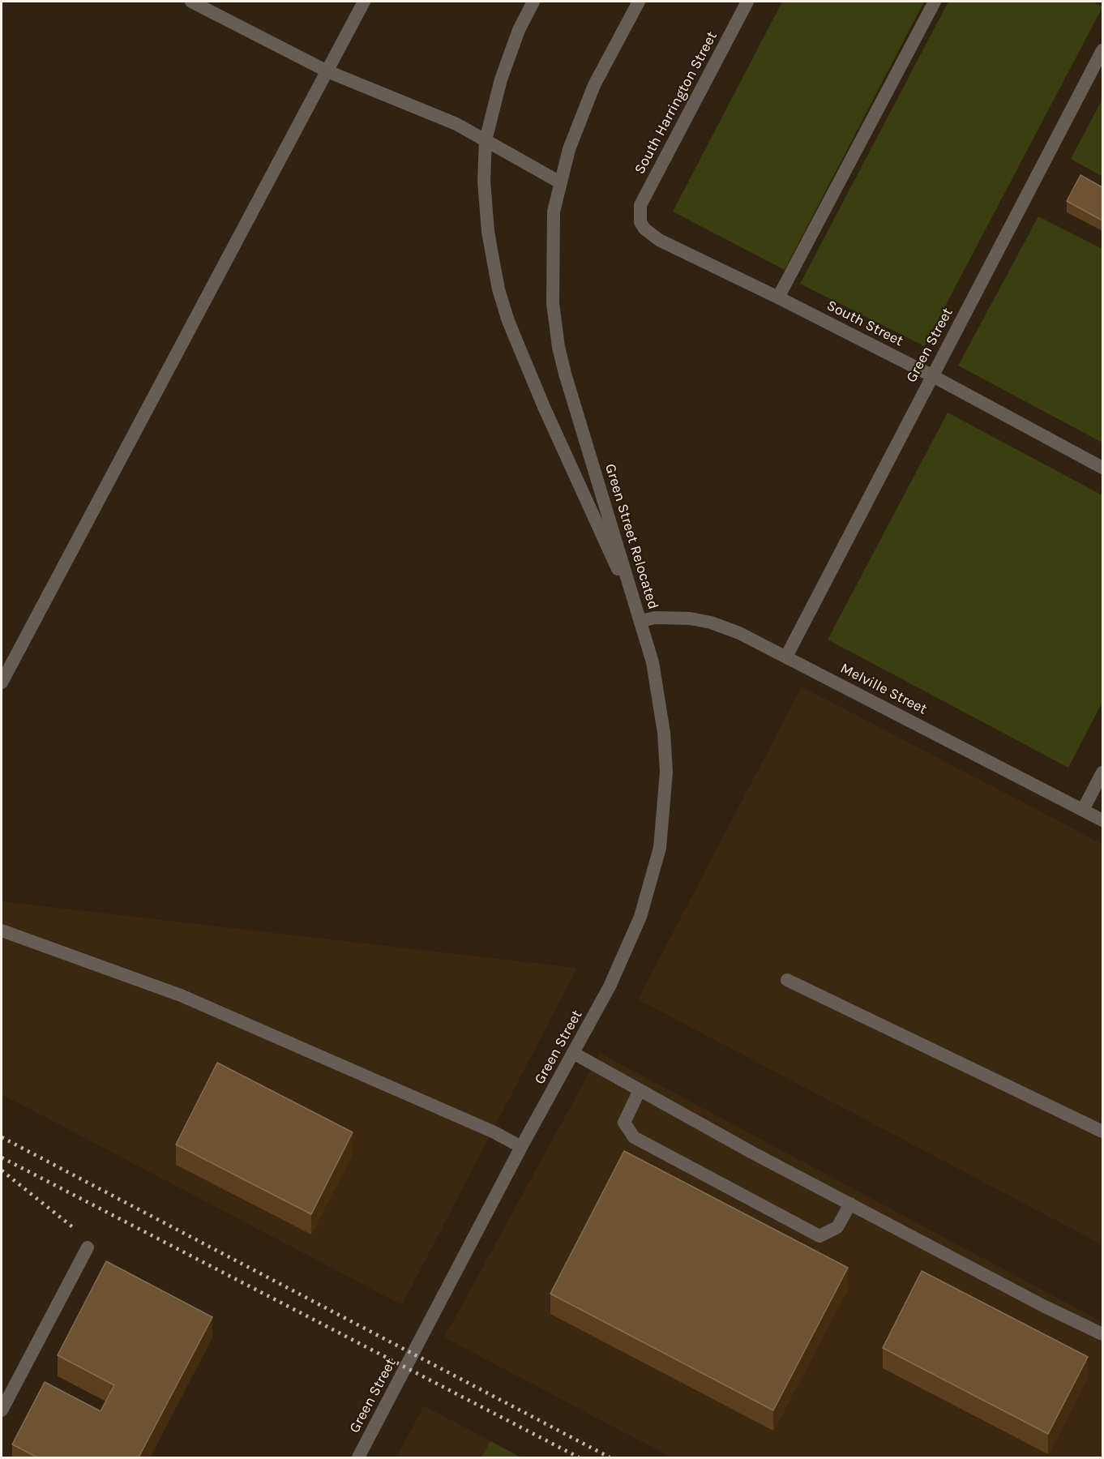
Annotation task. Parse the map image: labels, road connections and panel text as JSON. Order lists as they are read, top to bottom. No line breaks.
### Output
{"streets":{"street":["South Harrington Street","South Street","Green Street","Green Street Relocated","Melville Street"]},"crossings":[["South Harrington Street","South Street"],["South Street","Green Street"],["Green Street","Green Street Relocated"],["Green Street","Melville Street"],["Green Street Relocated","Melville Street"]]}
